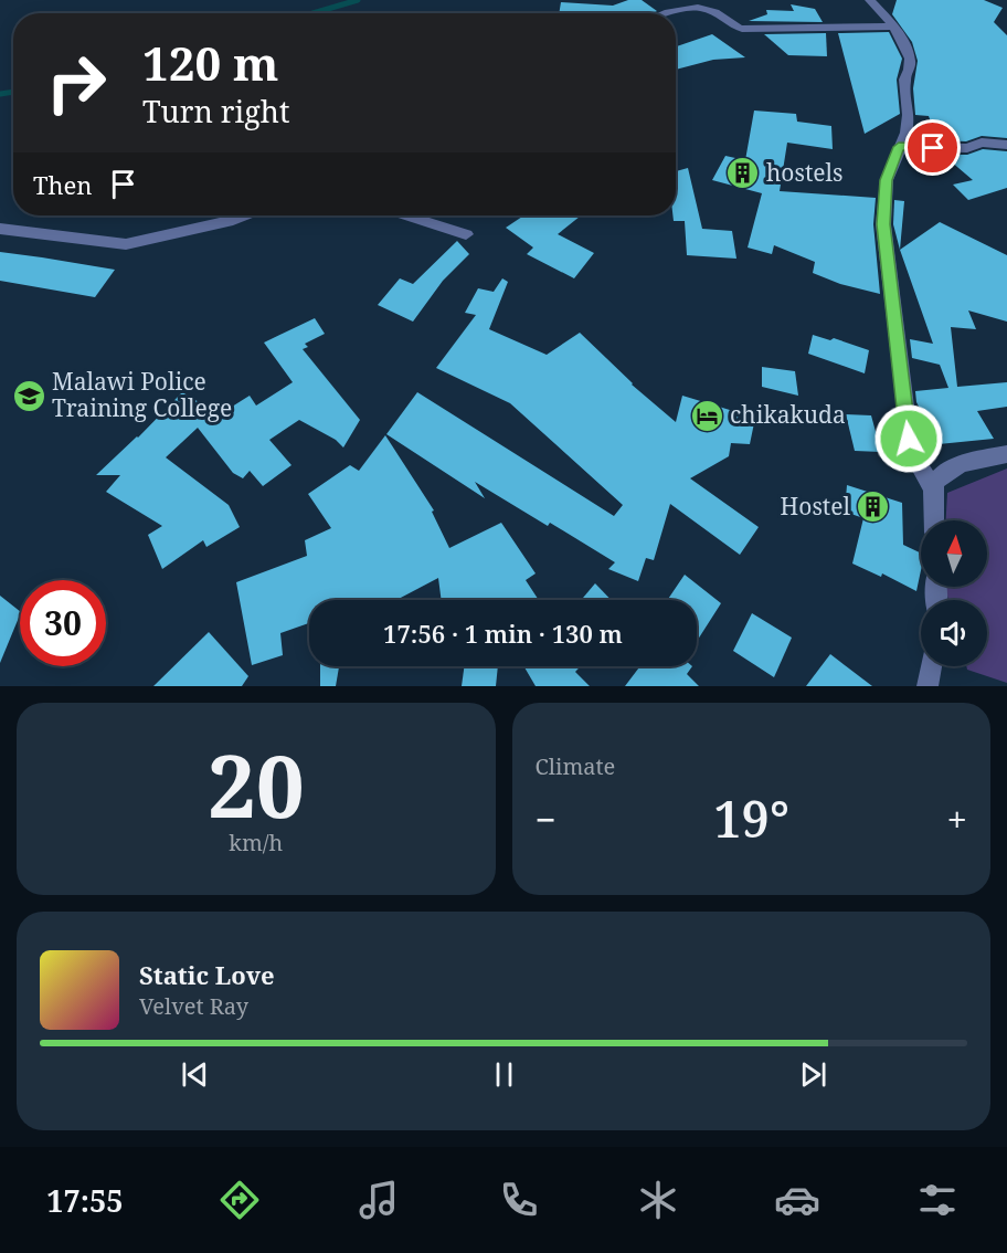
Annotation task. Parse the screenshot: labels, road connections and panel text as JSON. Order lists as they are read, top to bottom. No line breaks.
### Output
{"places":{"building":["hostels","Hostel"],"school or university":["Malawi Police Training College"],"hotel":["chikakuda"]},"north":"top","page":{"turn":["120 m","Turn right"],"then":"Then","limit":"30","trip":"17:56 · 1 min · 130 m","tile":[["20","km/h"],"Climate"],"heat":["−","19°","+"],"song":["Static Love","Velvet Ray"],"tabs":"17:55"}}
